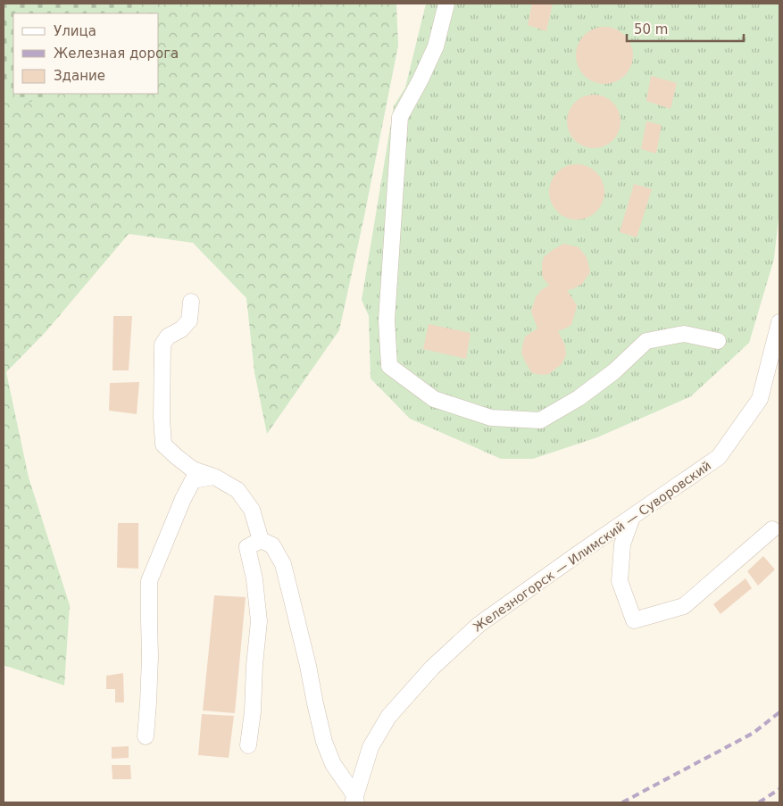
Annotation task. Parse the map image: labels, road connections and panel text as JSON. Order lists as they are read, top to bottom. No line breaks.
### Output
{"streets":{"street":["Железногорск — Илимский — Суворовский"]},"legend":["Улица","Железная дорога","Здание"],"scale_bar":"50 m"}
